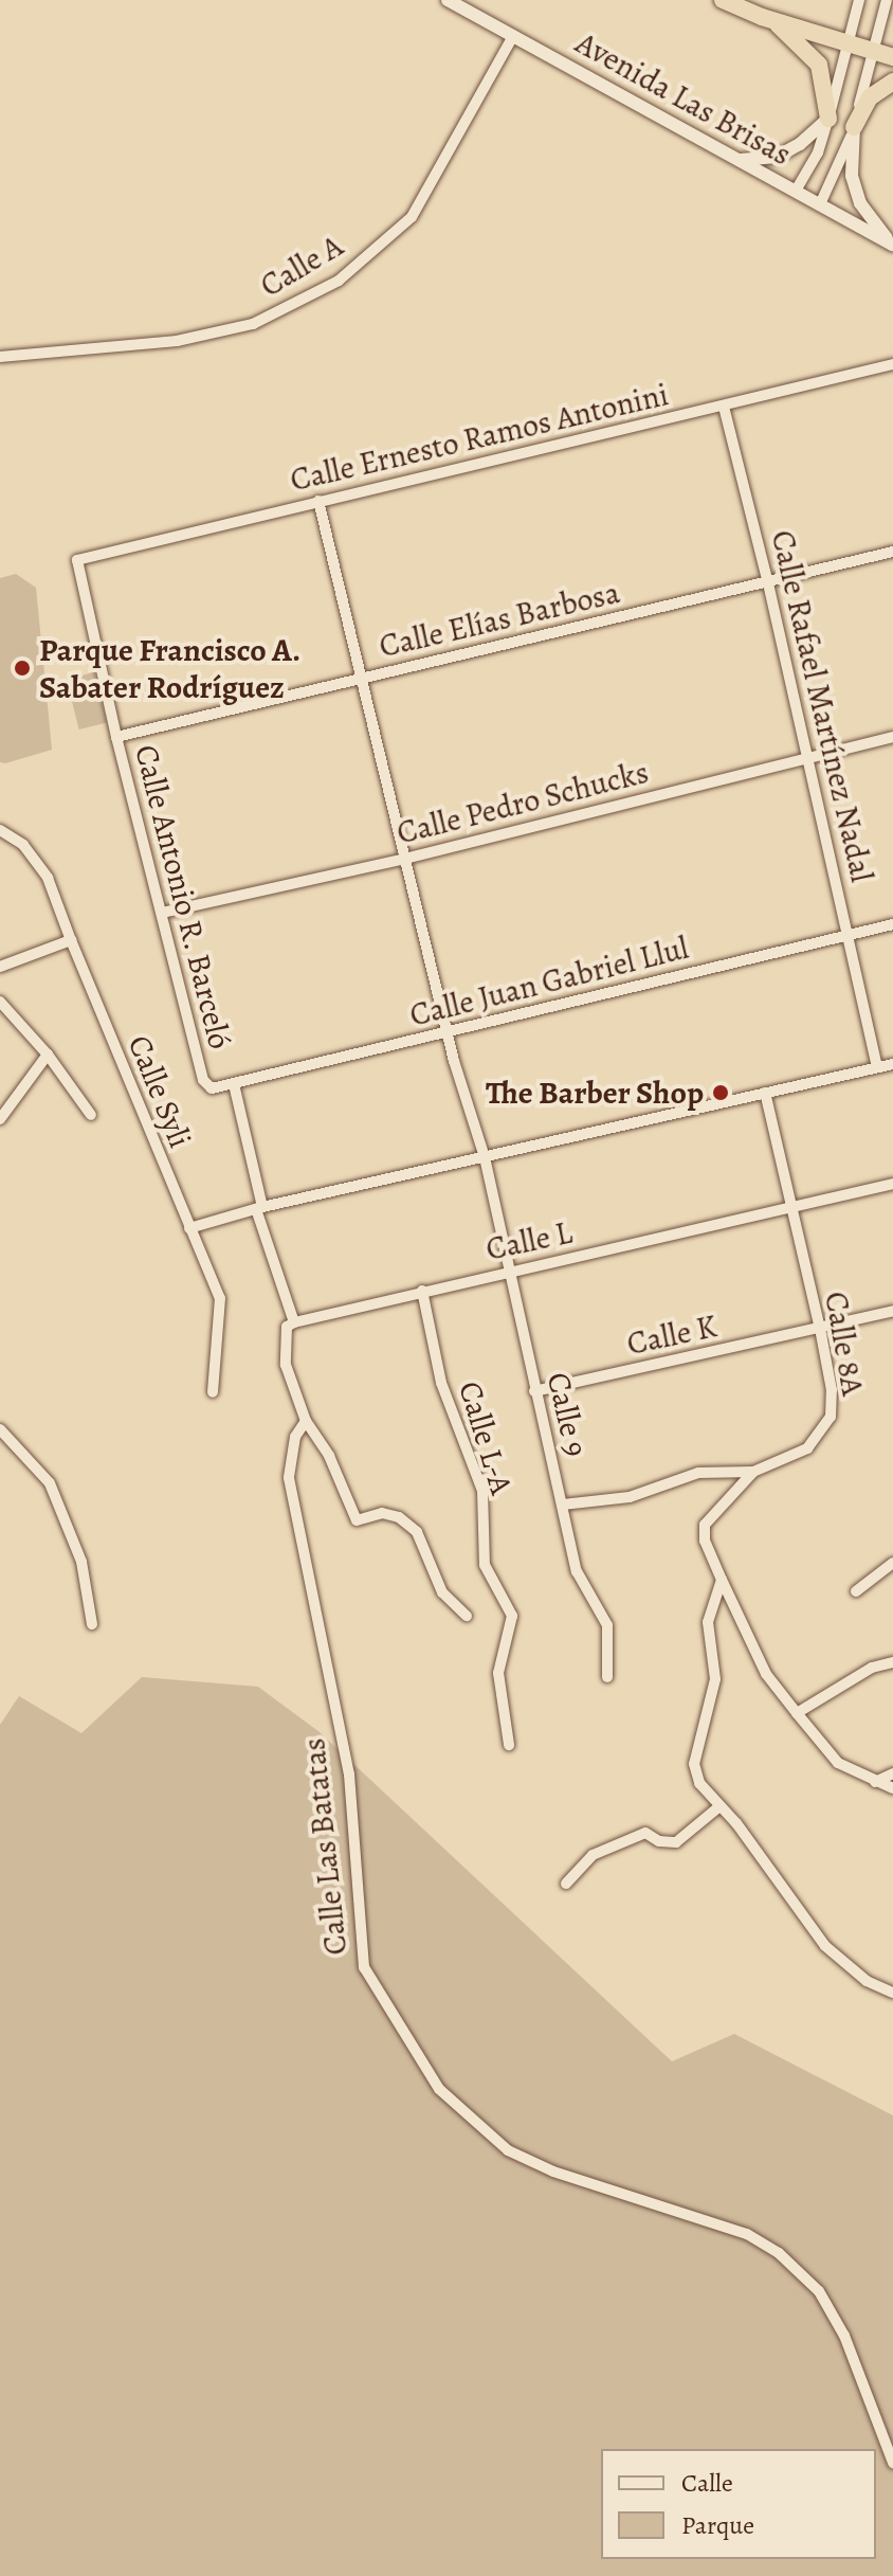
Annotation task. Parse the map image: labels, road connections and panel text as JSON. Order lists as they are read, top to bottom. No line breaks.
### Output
{"streets":{"street":["Avenida Las Brisas","Calle A","Calle Ernesto Ramos Antonini","Calle Elías Barbosa","Calle Rafael Martínez Nadal","Calle Pedro Schucks","Calle Antonio R. Barceló","Calle Juan Gabriel Llul","Calle Syli","Calle L","Calle K","Calle 8A","Calle 9","Calle L-A","Calle Las Batatas"]},"crossings":[["Avenida Las Brisas","Calle A"],["Calle Ernesto Ramos Antonini","Calle Rafael Martínez Nadal"],["Calle Ernesto Ramos Antonini","Calle Antonio R. Barceló"],["Calle Ernesto Ramos Antonini","Calle 9"],["Calle Elías Barbosa","Calle Rafael Martínez Nadal"],["Calle Elías Barbosa","Calle Antonio R. Barceló"],["Calle Elías Barbosa","Calle 9"],["Calle Rafael Martínez Nadal","Calle Pedro Schucks"],["Calle Rafael Martínez Nadal","Calle Juan Gabriel Llul"],["Calle Pedro Schucks","Calle Antonio R. Barceló"],["Calle Pedro Schucks","Calle 9"],["Calle Antonio R. Barceló","Calle Juan Gabriel Llul"],["Calle Juan Gabriel Llul","Calle 9"],["Calle L","Calle 8A"],["Calle L","Calle 9"],["Calle L","Calle L-A"],["Calle K","Calle 8A"],["Calle K","Calle 9"],["Calle 8A","Calle 9"]],"places":["Parque Francisco A. Sabater Rodríguez","The Barber Shop"],"legend":["Calle","Parque"]}
